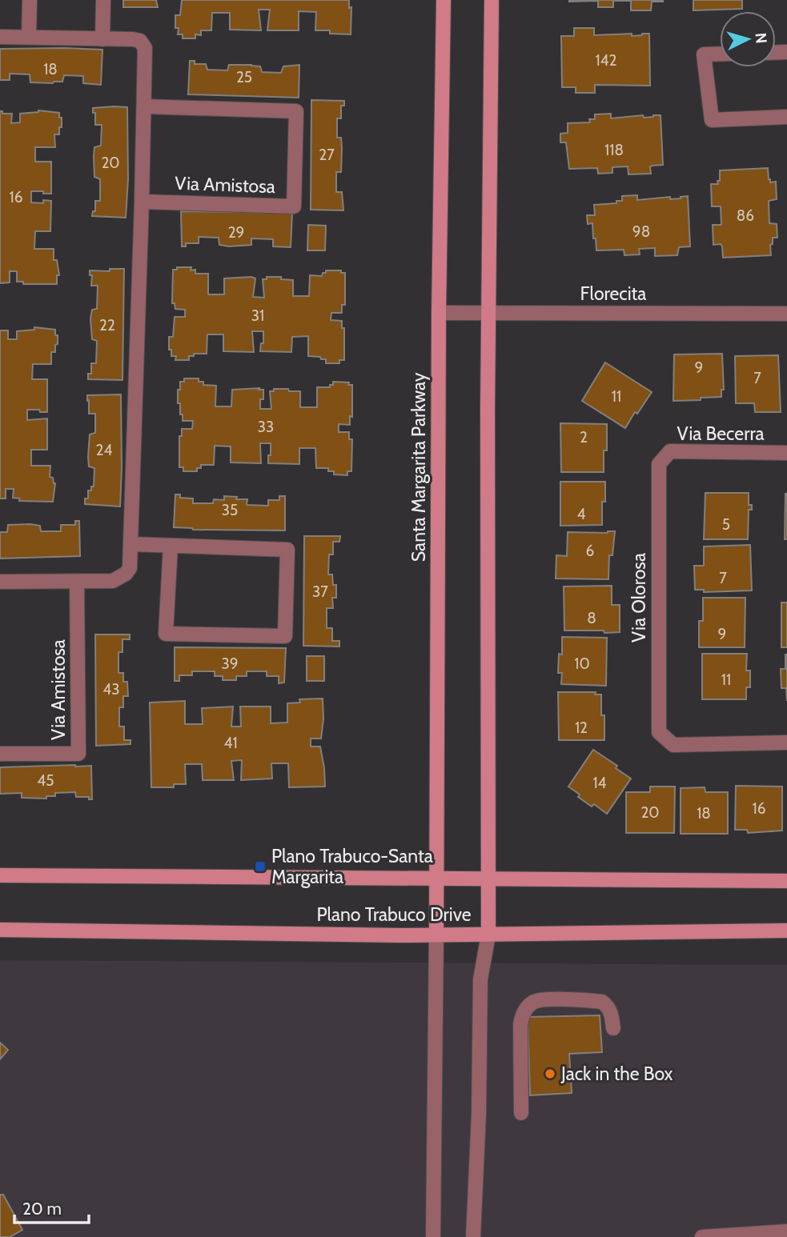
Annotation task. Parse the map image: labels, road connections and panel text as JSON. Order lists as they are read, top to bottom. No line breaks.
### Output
{"streets":{"main road":["Santa Margarita Parkway","Plano Trabuco Drive"],"street":["Via Amistosa","Florecita","Via Becerra","Via Olorosa"]},"crossings":[["Florecita","Santa Margarita Parkway"],["Via Becerra","Via Olorosa"],["Santa Margarita Parkway","Plano Trabuco Drive"]],"places":{"transit":["Plano Trabuco-Santa Margarita"],"other":["Jack in the Box"]},"house_numbers":["142","18","25","118","27","20","16","86","98","29","31","22","9","7","11","33","2","24","35","4","5","6","7","37","8","9","39","10","11","43","12","41","45","14","16","20","18"],"scale_bar":"20 m","north":"right"}
